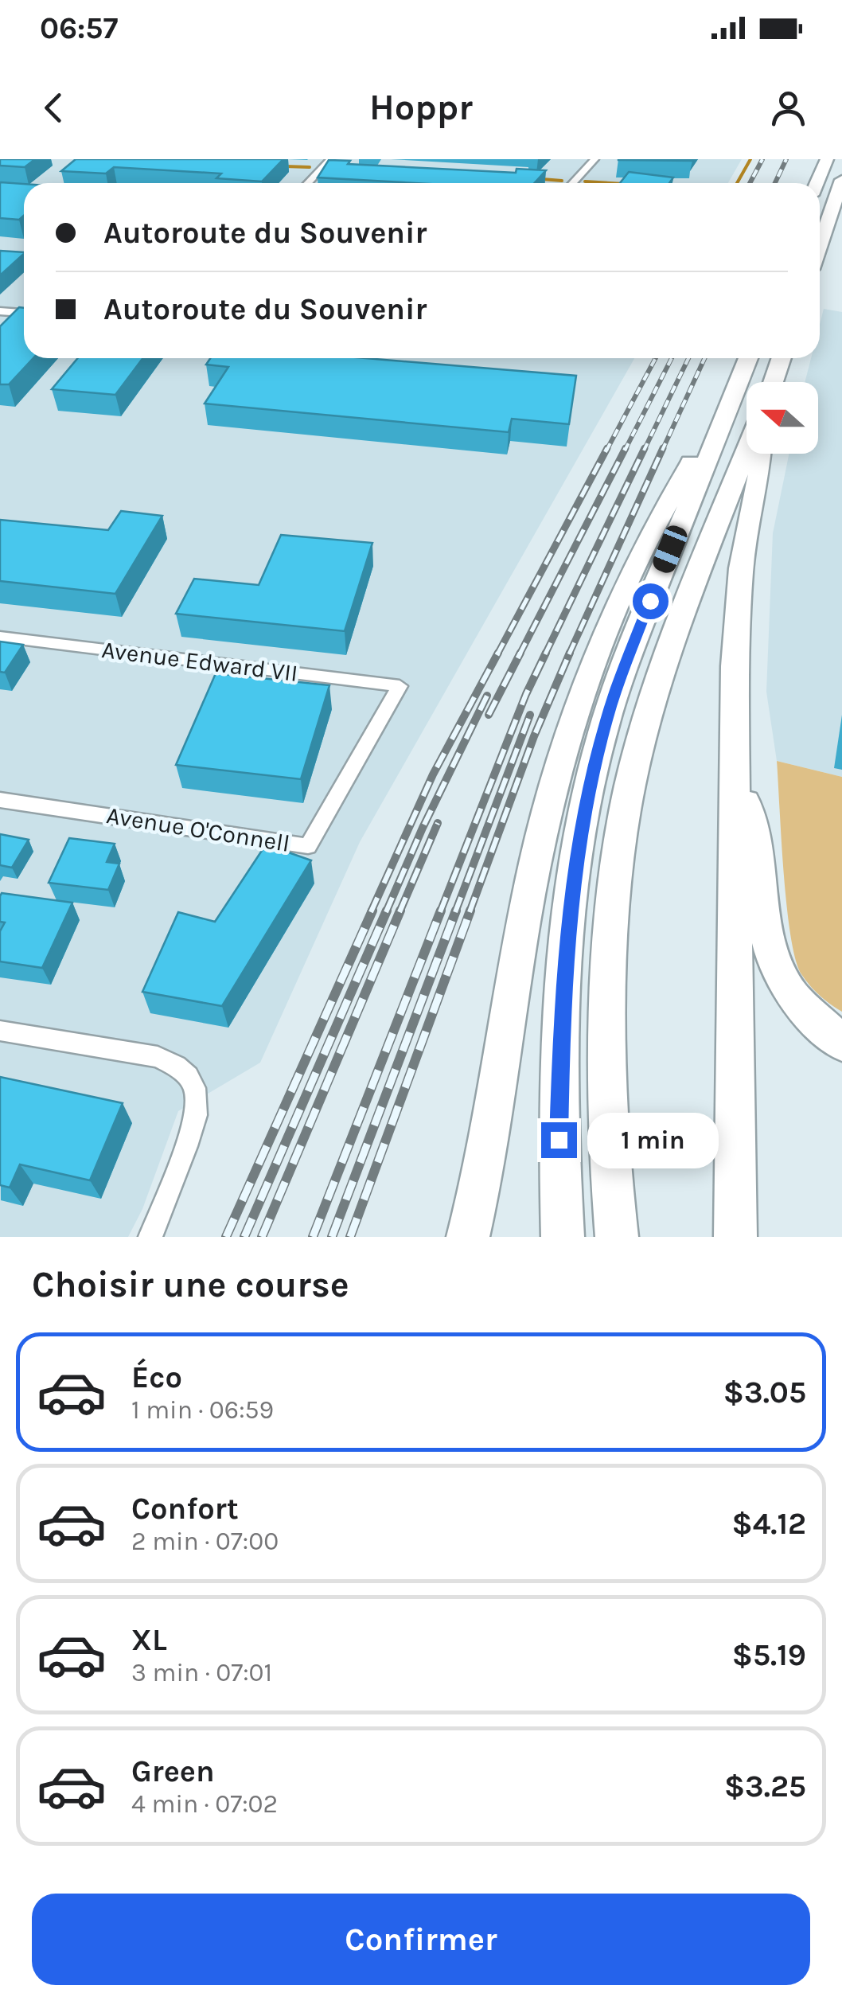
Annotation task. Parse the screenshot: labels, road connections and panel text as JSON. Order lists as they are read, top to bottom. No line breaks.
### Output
{"streets":{"street":["Avenue Edward VII","Avenue O'Connell"]},"crossings":[["Avenue Edward VII","Avenue O'Connell"]],"north":"left","page":{"status":"06:57","header":"Hoppr","banner":["Autoroute du Souvenir","Autoroute du Souvenir"],"bubble":"1 min","heading":"Choisir une course","list":[{"name":"Éco","note":"1 min · 06:59","value":"$3.05"},{"name":"Confort","note":"2 min · 07:00","value":"$4.12"},{"name":"XL","note":"3 min · 07:01","value":"$5.19"},{"name":"Green","note":"4 min · 07:02","value":"$3.25"}],"buttons":"Confirmer"}}
